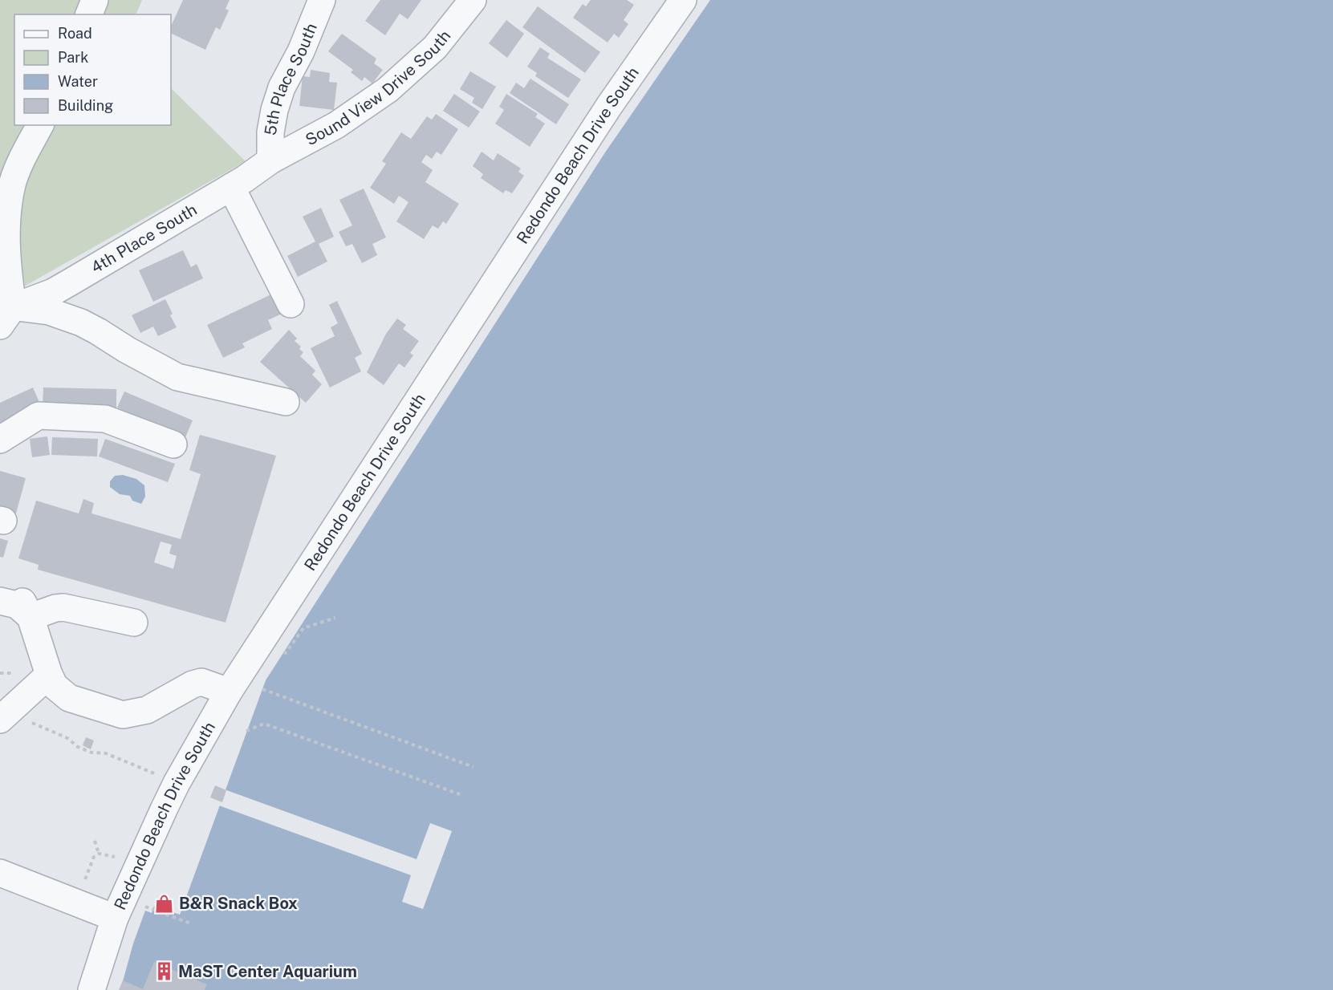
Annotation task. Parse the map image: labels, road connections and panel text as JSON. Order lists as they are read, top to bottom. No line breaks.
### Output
{"streets":{"street":["5th Place South","Sound View Drive South","Redondo Beach Drive South","4th Place South"]},"crossings":[["5th Place South","Sound View Drive South"],["5th Place South","4th Place South"],["Sound View Drive South","4th Place South"]],"places":{"shop":["B&R Snack Box"],"building":["MaST Center Aquarium"]},"legend":["Road","Park","Water","Building"]}
